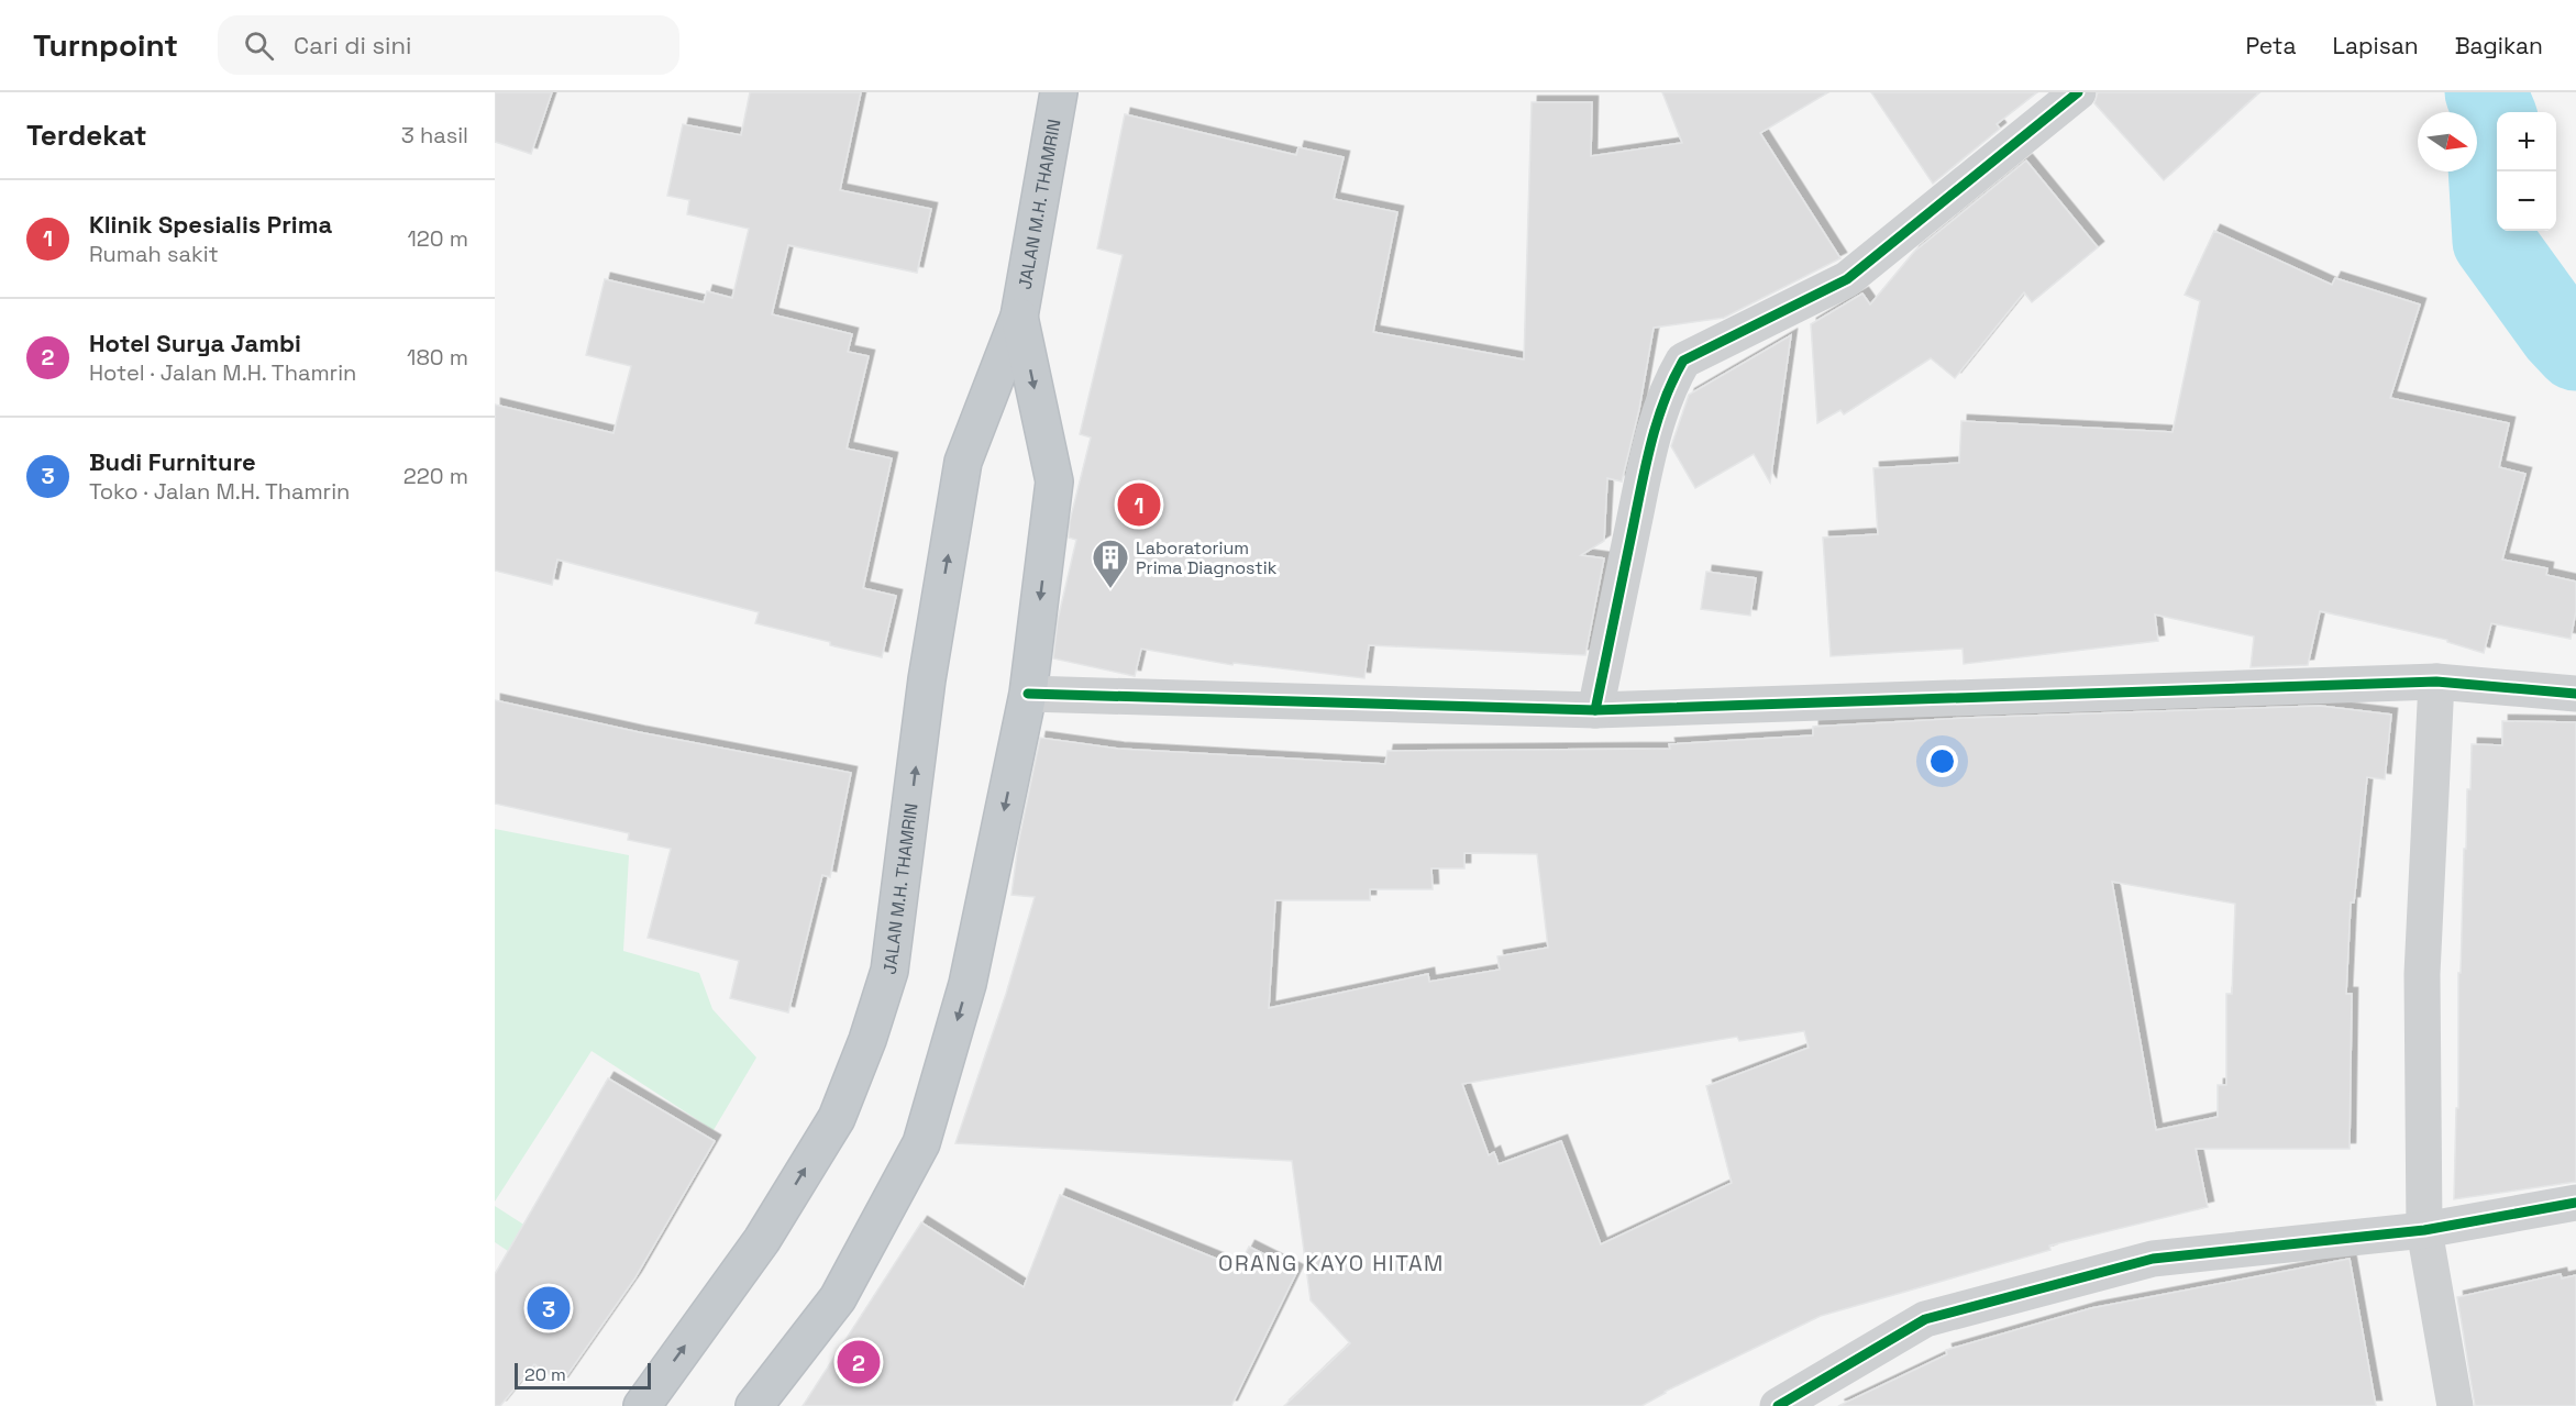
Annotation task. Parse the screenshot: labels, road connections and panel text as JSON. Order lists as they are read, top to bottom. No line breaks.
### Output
{"streets":{"highway":["JALAN M.H. THAMRIN"]},"districts":["ORANG KAYO HITAM"],"places":{"building":["Laboratorium Prima Diagnostik"]},"scale_bar":"20 m","north":"right","page":{"header":"Turnpoint","search":"Cari di sini","nav":["Peta","Lapisan","Bagikan"],"heading":["Terdekat","3 hasil"],"map_buttons":["+","−"],"list":[{"mark":"1","name":"Klinik Spesialis Prima","note":"Rumah sakit","value":"120 m"},{"mark":"2","name":"Hotel Surya Jambi","note":"Hotel · Jalan M.H. Thamrin","value":"180 m"},{"mark":"3","name":"Budi Furniture","note":"Toko · Jalan M.H. Thamrin","value":"220 m"}],"pins":["1","3","2"],"scale":"20 m"}}
